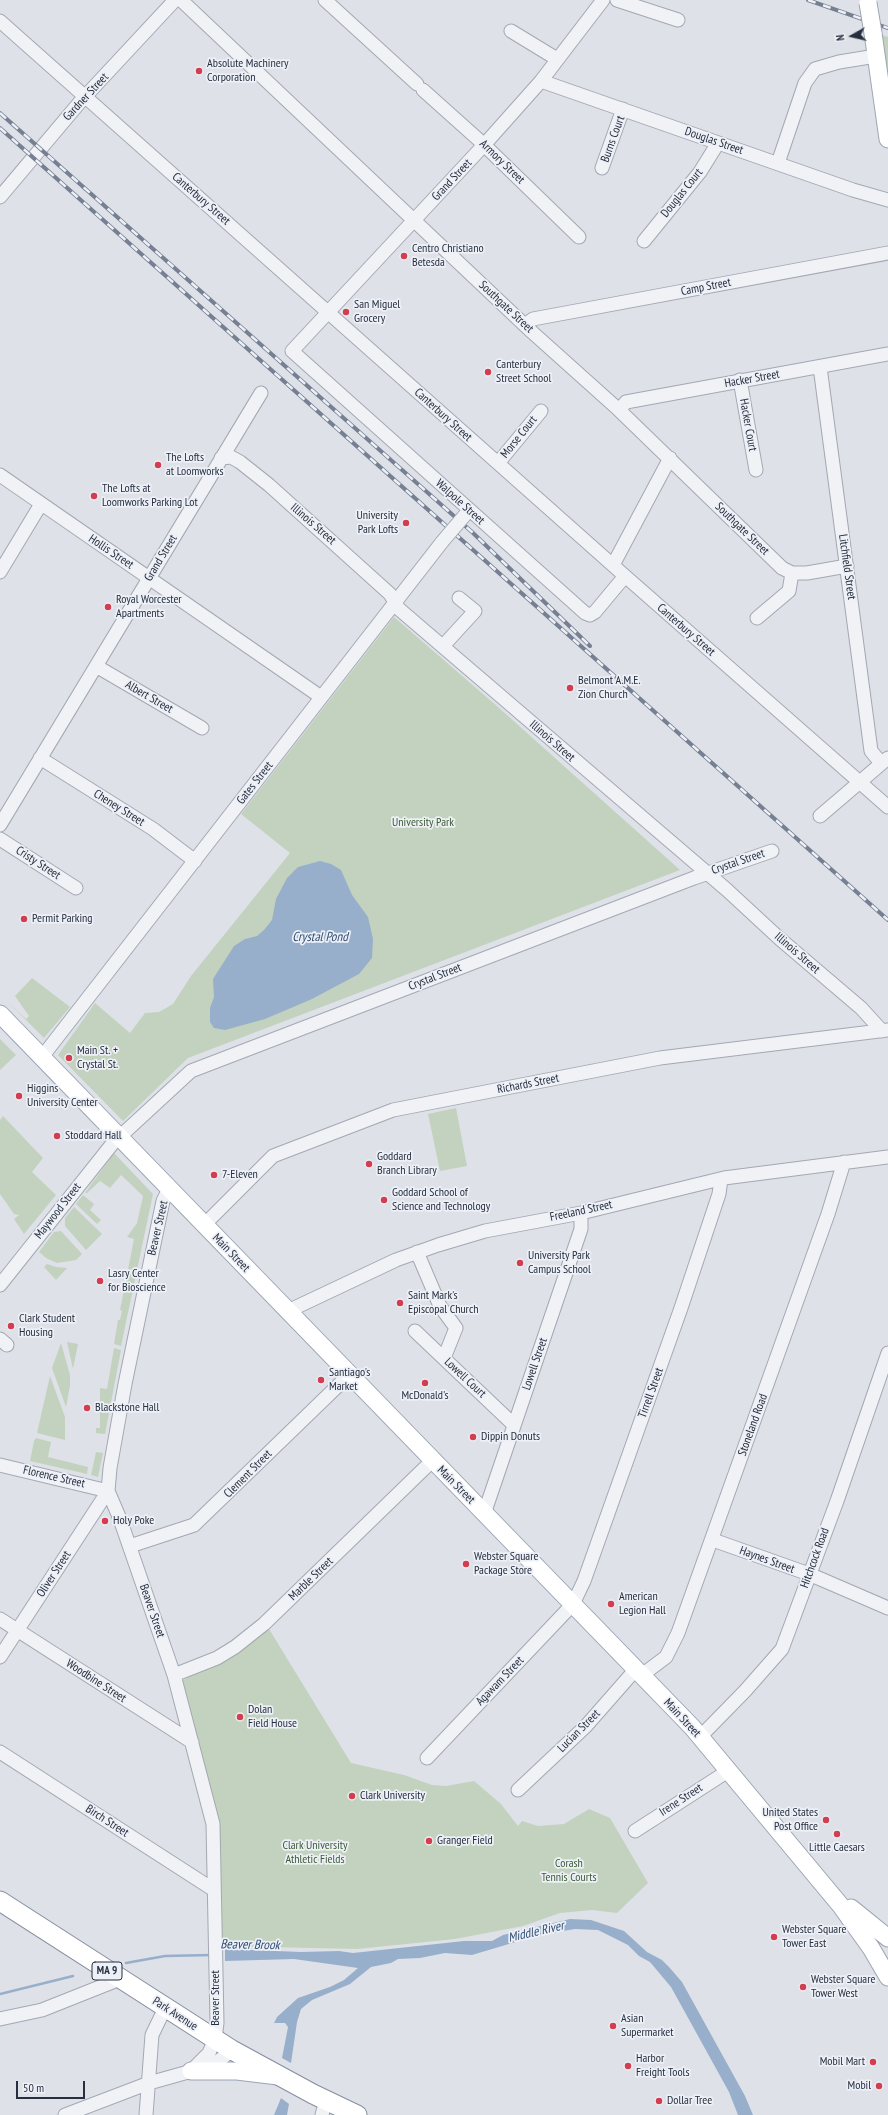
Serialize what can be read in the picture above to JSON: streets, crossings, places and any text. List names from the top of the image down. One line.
{"streets":{"highway":["MA 9","Park Avenue"],"main road":["Main Street"],"street":["Gardner Street","Burns Court","Douglas Street","Armory Street","Grand Street","Douglas Court","Canterbury Street","Camp Street","Southgate Street","Hacker Street","Hacker Court","Morse Court","Walpole Street","Illinois Street","Hollis Street","Litchfield Street","Albert Street","Gates Street","Cheney Street","Crystal Street","Cristy Street","Richards Street","Maywood Street","Freeland Street","Beaver Street","Lowell Street","Lowell Court","Tirrell Street","Stoneland Road","Clement Street","Florence Street","Hitchcock Road","Haynes Street","Oliver Street","Marble Street","Woodbine Street","Agawam Street","Lucian Street","Irene Street","Birch Street"]},"crossings":[["Gardner Street","Canterbury Street"],["Burns Court","Douglas Street"],["Douglas Street","Grand Street"],["Douglas Street","Douglas Court"],["Armory Street","Grand Street"],["Grand Street","Canterbury Street"],["Grand Street","Southgate Street"],["Grand Street","Walpole Street"],["Grand Street","Illinois Street"],["Grand Street","Hollis Street"],["Grand Street","Albert Street"],["Grand Street","Cheney Street"],["Canterbury Street","Morse Court"],["Canterbury Street","Walpole Street"],["Camp Street","Southgate Street"],["Southgate Street","Hacker Street"],["Hacker Street","Hacker Court"],["Hacker Street","Litchfield Street"],["Walpole Street","Gates Street"],["Illinois Street","Gates Street"],["Illinois Street","Crystal Street"],["Illinois Street","Richards Street"],["Hollis Street","Gates Street"],["Gates Street","Cheney Street"],["Gates Street","Main Street"],["Crystal Street","Maywood Street"],["Crystal Street","Main Street"],["Richards Street","Main Street"],["Maywood Street","Main Street"],["Freeland Street","Main Street"],["Freeland Street","Lowell Street"],["Freeland Street","Tirrell Street"],["Freeland Street","Stoneland Road"],["Beaver Street","Main Street"],["Beaver Street","Clement Street"],["Beaver Street","Florence Street"],["Beaver Street","Oliver Street"],["Beaver Street","Marble Street"],["Beaver Street","Woodbine Street"],["Beaver Street","Birch Street"],["Beaver Street","Park Avenue"],["Main Street","Lowell Street"],["Main Street","Tirrell Street"],["Main Street","Stoneland Road"],["Main Street","Clement Street"],["Main Street","Hitchcock Road"],["Main Street","Marble Street"],["Main Street","Agawam Street"],["Main Street","Lucian Street"],["Main Street","Irene Street"],["Lowell Street","Lowell Court"],["Tirrell Street","Agawam Street"],["Stoneland Road","Haynes Street"],["Stoneland Road","Lucian Street"],["Florence Street","Oliver Street"],["Hitchcock Road","Haynes Street"],["Oliver Street","Woodbine Street"]],"water":["Crystal Pond","Middle River","Beaver Brook"],"parks":["University Park","Clark University Athletic Fields","Corash Tennis Courts"],"places":["Absolute Machinery Corporation","Centro Christiano Betesda","San Miguel Grocery","Canterbury Street School","The Lofts at Loomworks","The Lofts at Loomworks Parking Lot","University Park Lofts","Royal Worcester Apartments","Belmont A.M.E. Zion Church","Permit Parking","Main St. + Crystal St.","Higgins University Center","Stoddard Hall","Goddard Branch Library","7-Eleven","Goddard School of Science and Technology","University Park Campus School","Lasry Center for Bioscience","Saint Mark's Episcopal Church","Clark Student Housing","Santiago's Market","McDonald's","Blackstone Hall","Dippin Donuts","Holy Poke","Webster Square Package Store","American Legion Hall","Dolan Field House","Clark University","United States Post Office","Little Caesars","Granger Field","Webster Square Tower East","Webster Square Tower West","Asian Supermarket","Mobil Mart","Harbor Freight Tools","Mobil","Dollar Tree"],"scale_bar":"50 m","north":"left"}
